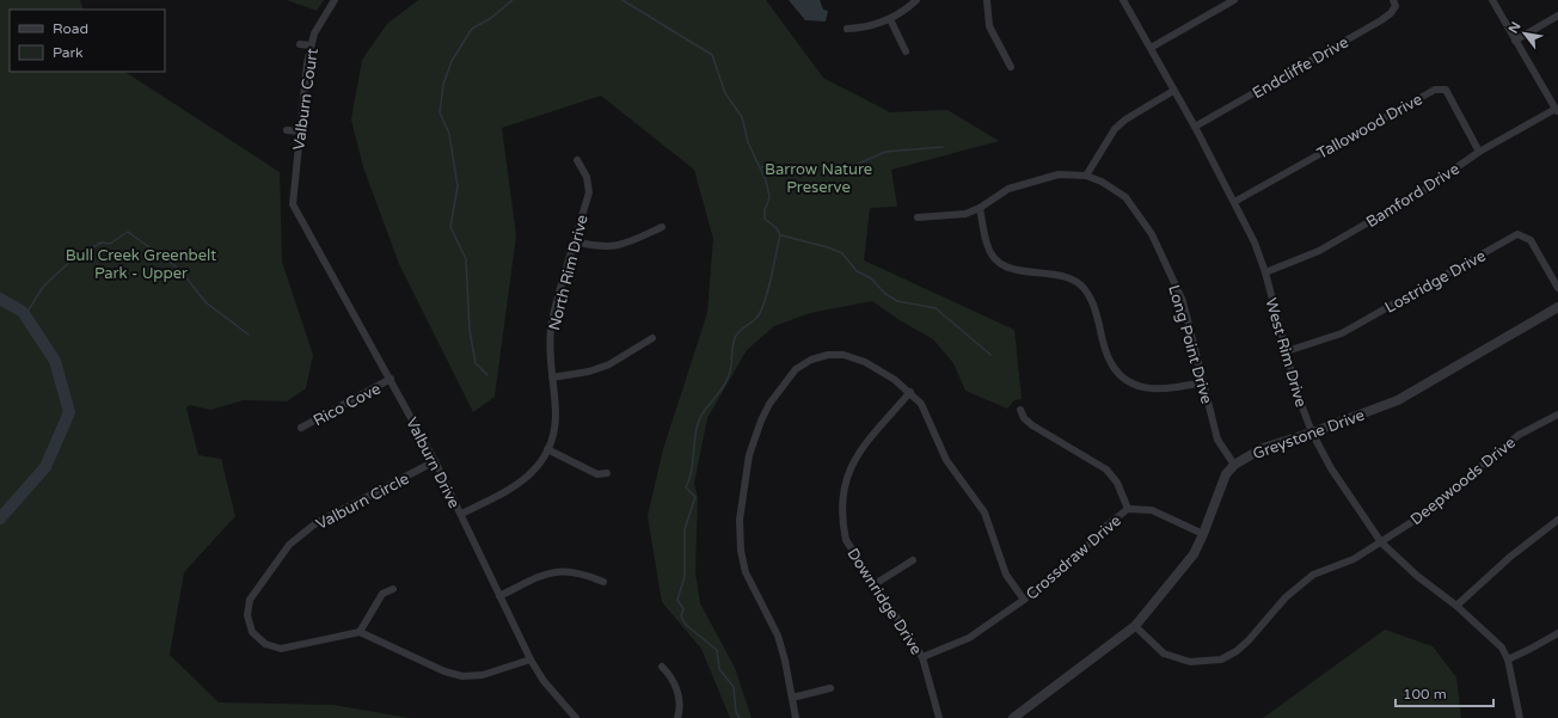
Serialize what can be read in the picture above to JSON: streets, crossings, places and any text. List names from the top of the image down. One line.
{"streets":{"street":["Endcliffe Drive","Valburn Court","Tallowood Drive","Bamford Drive","North Rim Drive","Lostridge Drive","Long Point Drive","West Rim Drive","Rico Cove","Greystone Drive","Valburn Drive","Deepwoods Drive","Valburn Circle","Crossdraw Drive","Downridge Drive"]},"crossings":[["Endcliffe Drive","West Rim Drive"],["Valburn Court","Valburn Drive"],["Tallowood Drive","Bamford Drive"],["Tallowood Drive","West Rim Drive"],["Bamford Drive","West Rim Drive"],["North Rim Drive","Valburn Drive"],["Lostridge Drive","West Rim Drive"],["Long Point Drive","Greystone Drive"],["West Rim Drive","Greystone Drive"],["West Rim Drive","Deepwoods Drive"],["Rico Cove","Valburn Drive"],["Greystone Drive","Deepwoods Drive"],["Greystone Drive","Crossdraw Drive"],["Valburn Drive","Valburn Circle"],["Crossdraw Drive","Downridge Drive"]],"parks":["Barrow Nature Preserve","Bull Creek Greenbelt Park - Upper"],"legend":["Road","Park"],"scale_bar":"100 m","north":"top left"}
